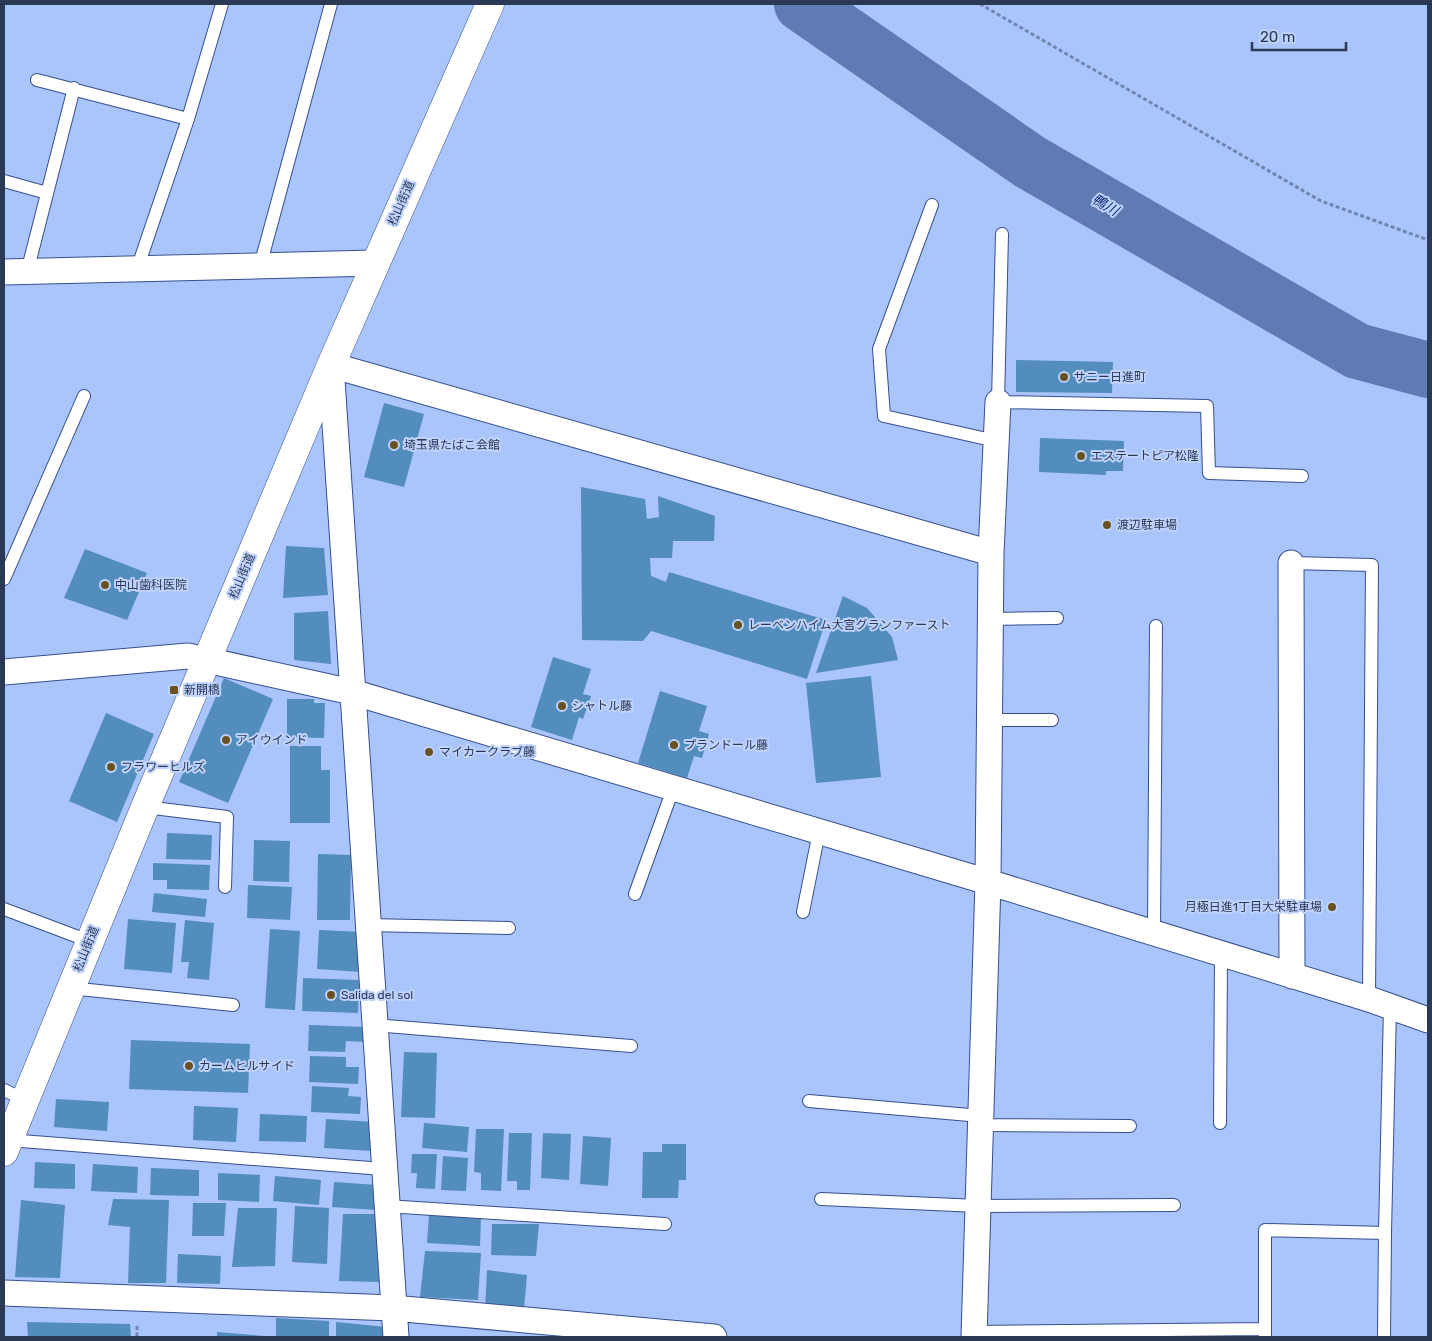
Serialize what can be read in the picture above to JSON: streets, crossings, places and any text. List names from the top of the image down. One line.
{"streets":{"main road":["松山街道"]},"water":["鴨川"],"places":{"other":["サニー日進町","埼玉県たばこ会館","エステートピア松隆","渡辺駐車場","中山歯科医院","レーベンハイム大宮グランファースト","シャトル藤","アイウインド","プランドール藤","マイカークラブ藤","フラワーヒルズ","月極日進1丁目大栄駐車場","Salida del sol","カームヒルサイド"],"transit":["新開橋"]},"scale_bar":"20 m"}
